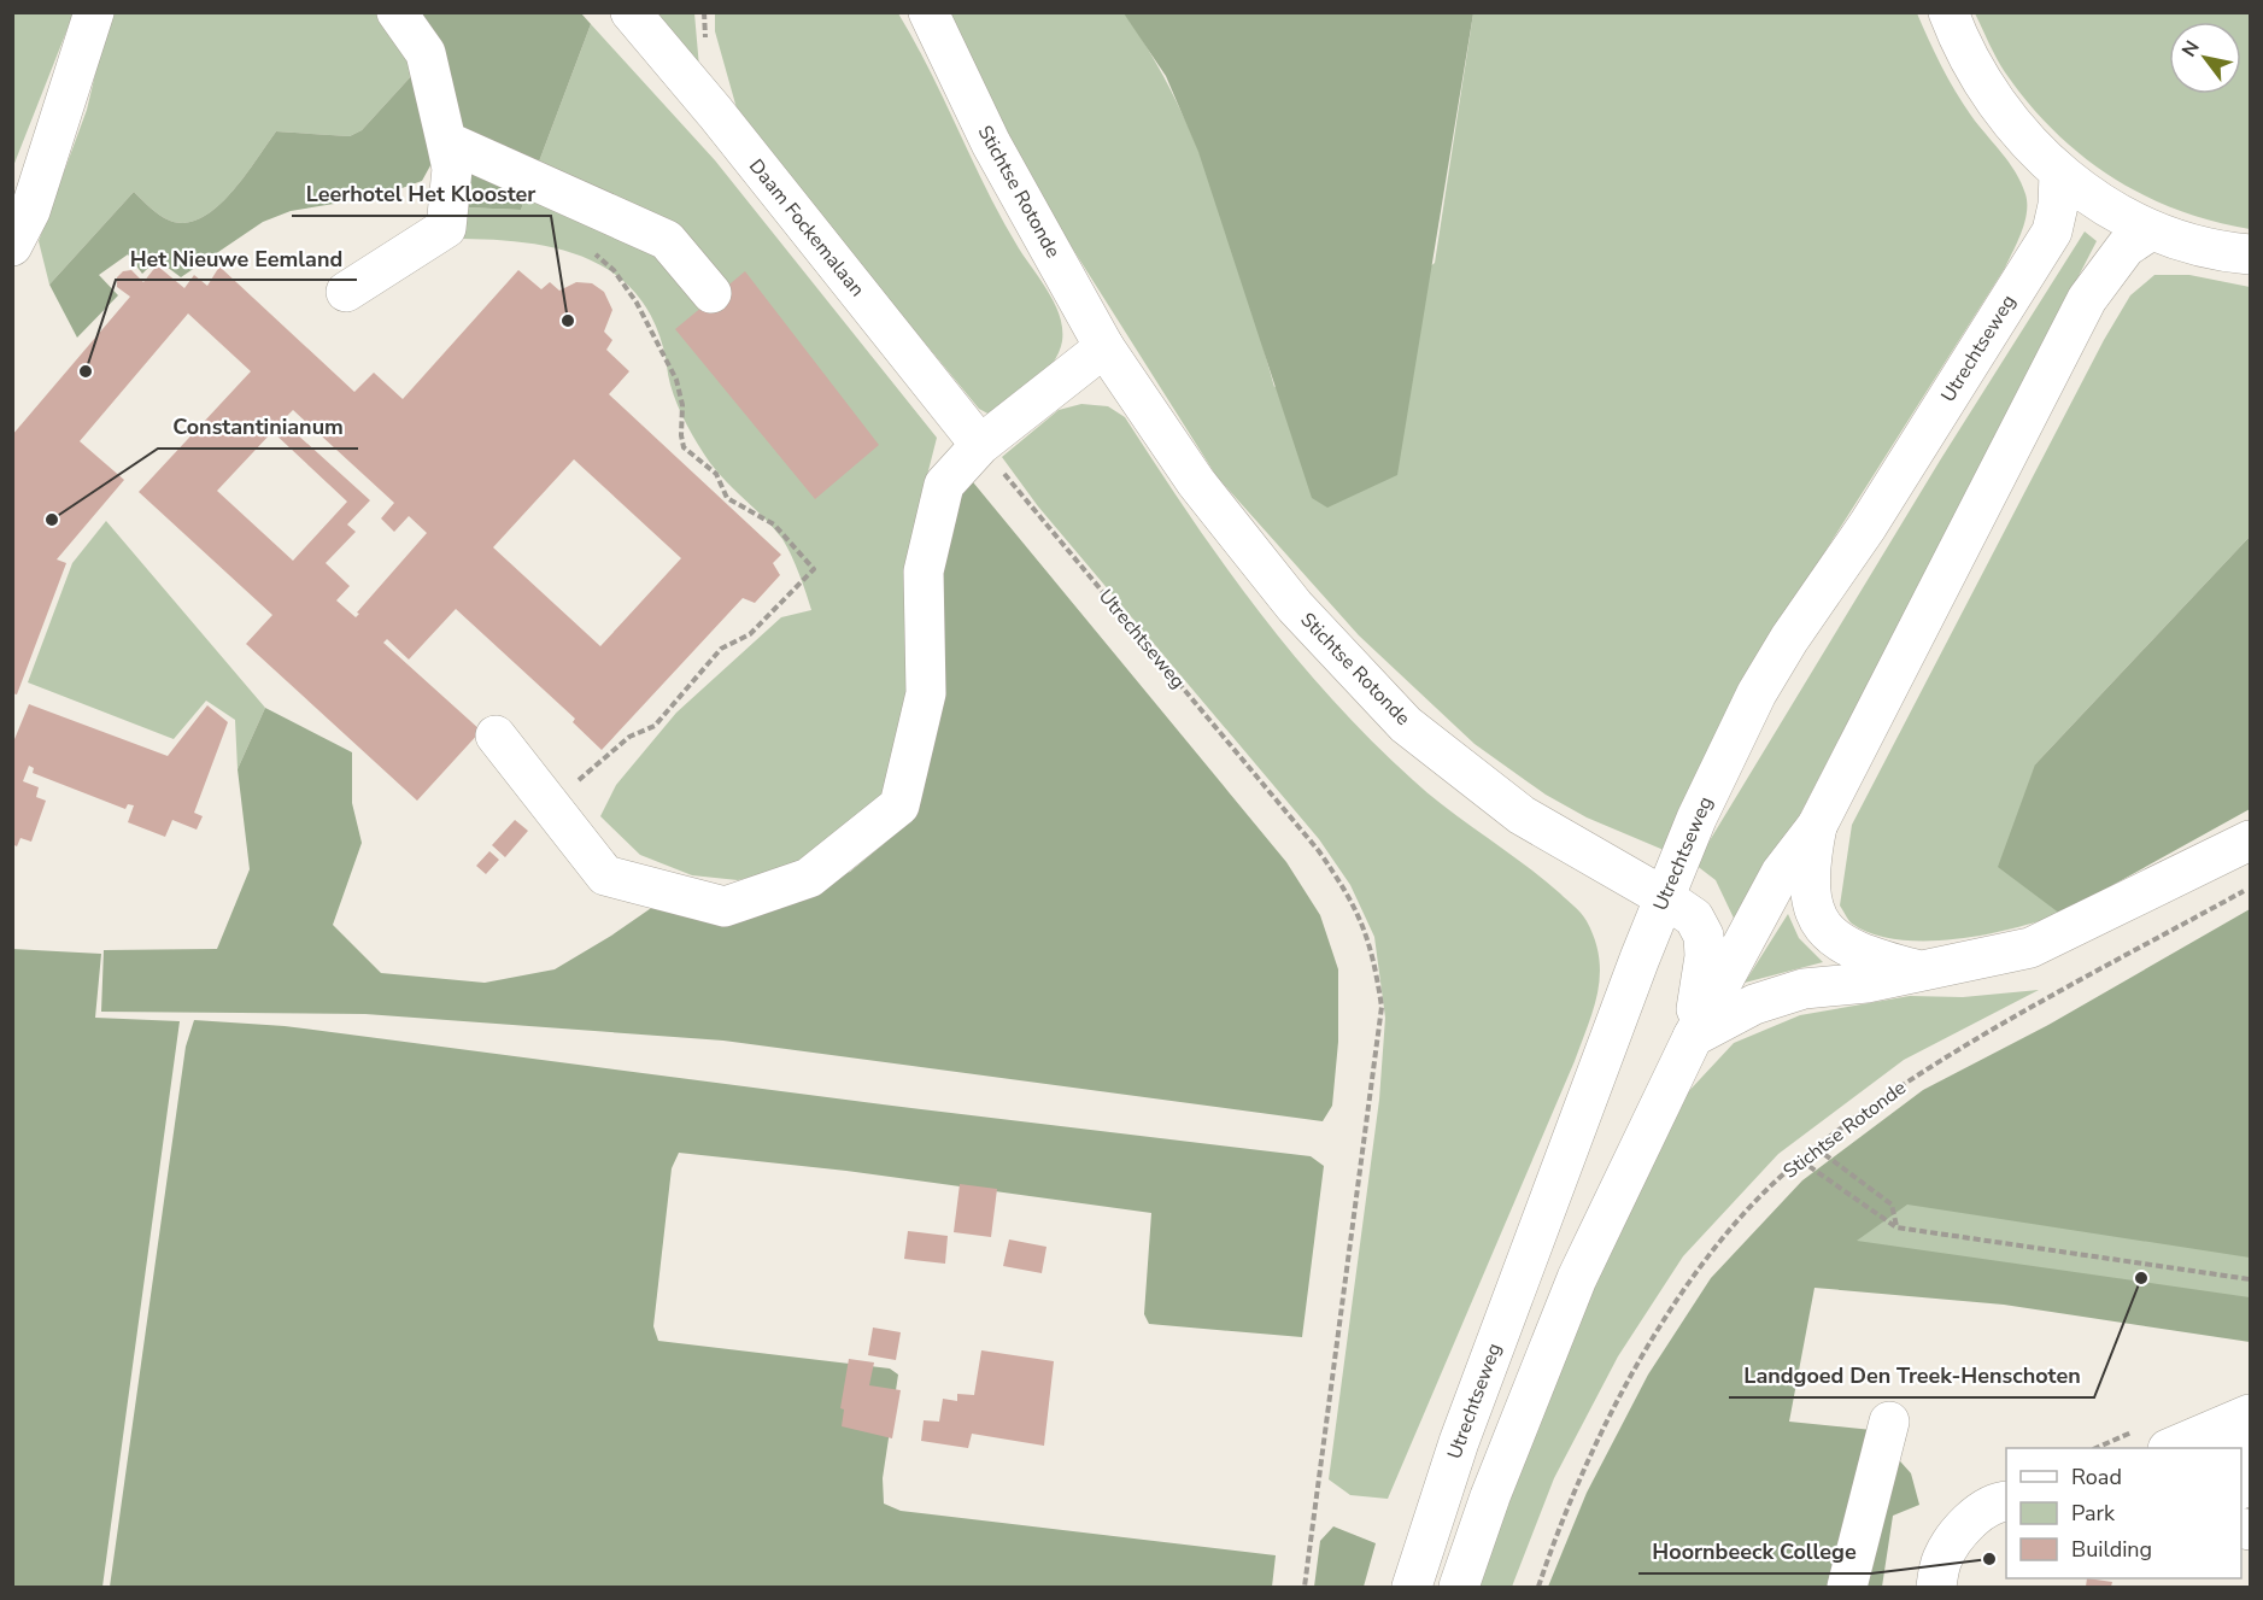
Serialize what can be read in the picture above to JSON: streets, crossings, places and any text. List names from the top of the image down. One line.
{"streets":{"main road":["Stichtse Rotonde","Daam Fockemalaan","Utrechtseweg"]},"crossings":[["Stichtse Rotonde","Utrechtseweg"],["Daam Fockemalaan","Utrechtseweg"]],"places":["Leerhotel Het Klooster","Het Nieuwe Eemland","Constantinianum","Landgoed Den Treek-Henschoten","Hoornbeeck College"],"legend":["Road","Park","Building"],"north":"top left"}
